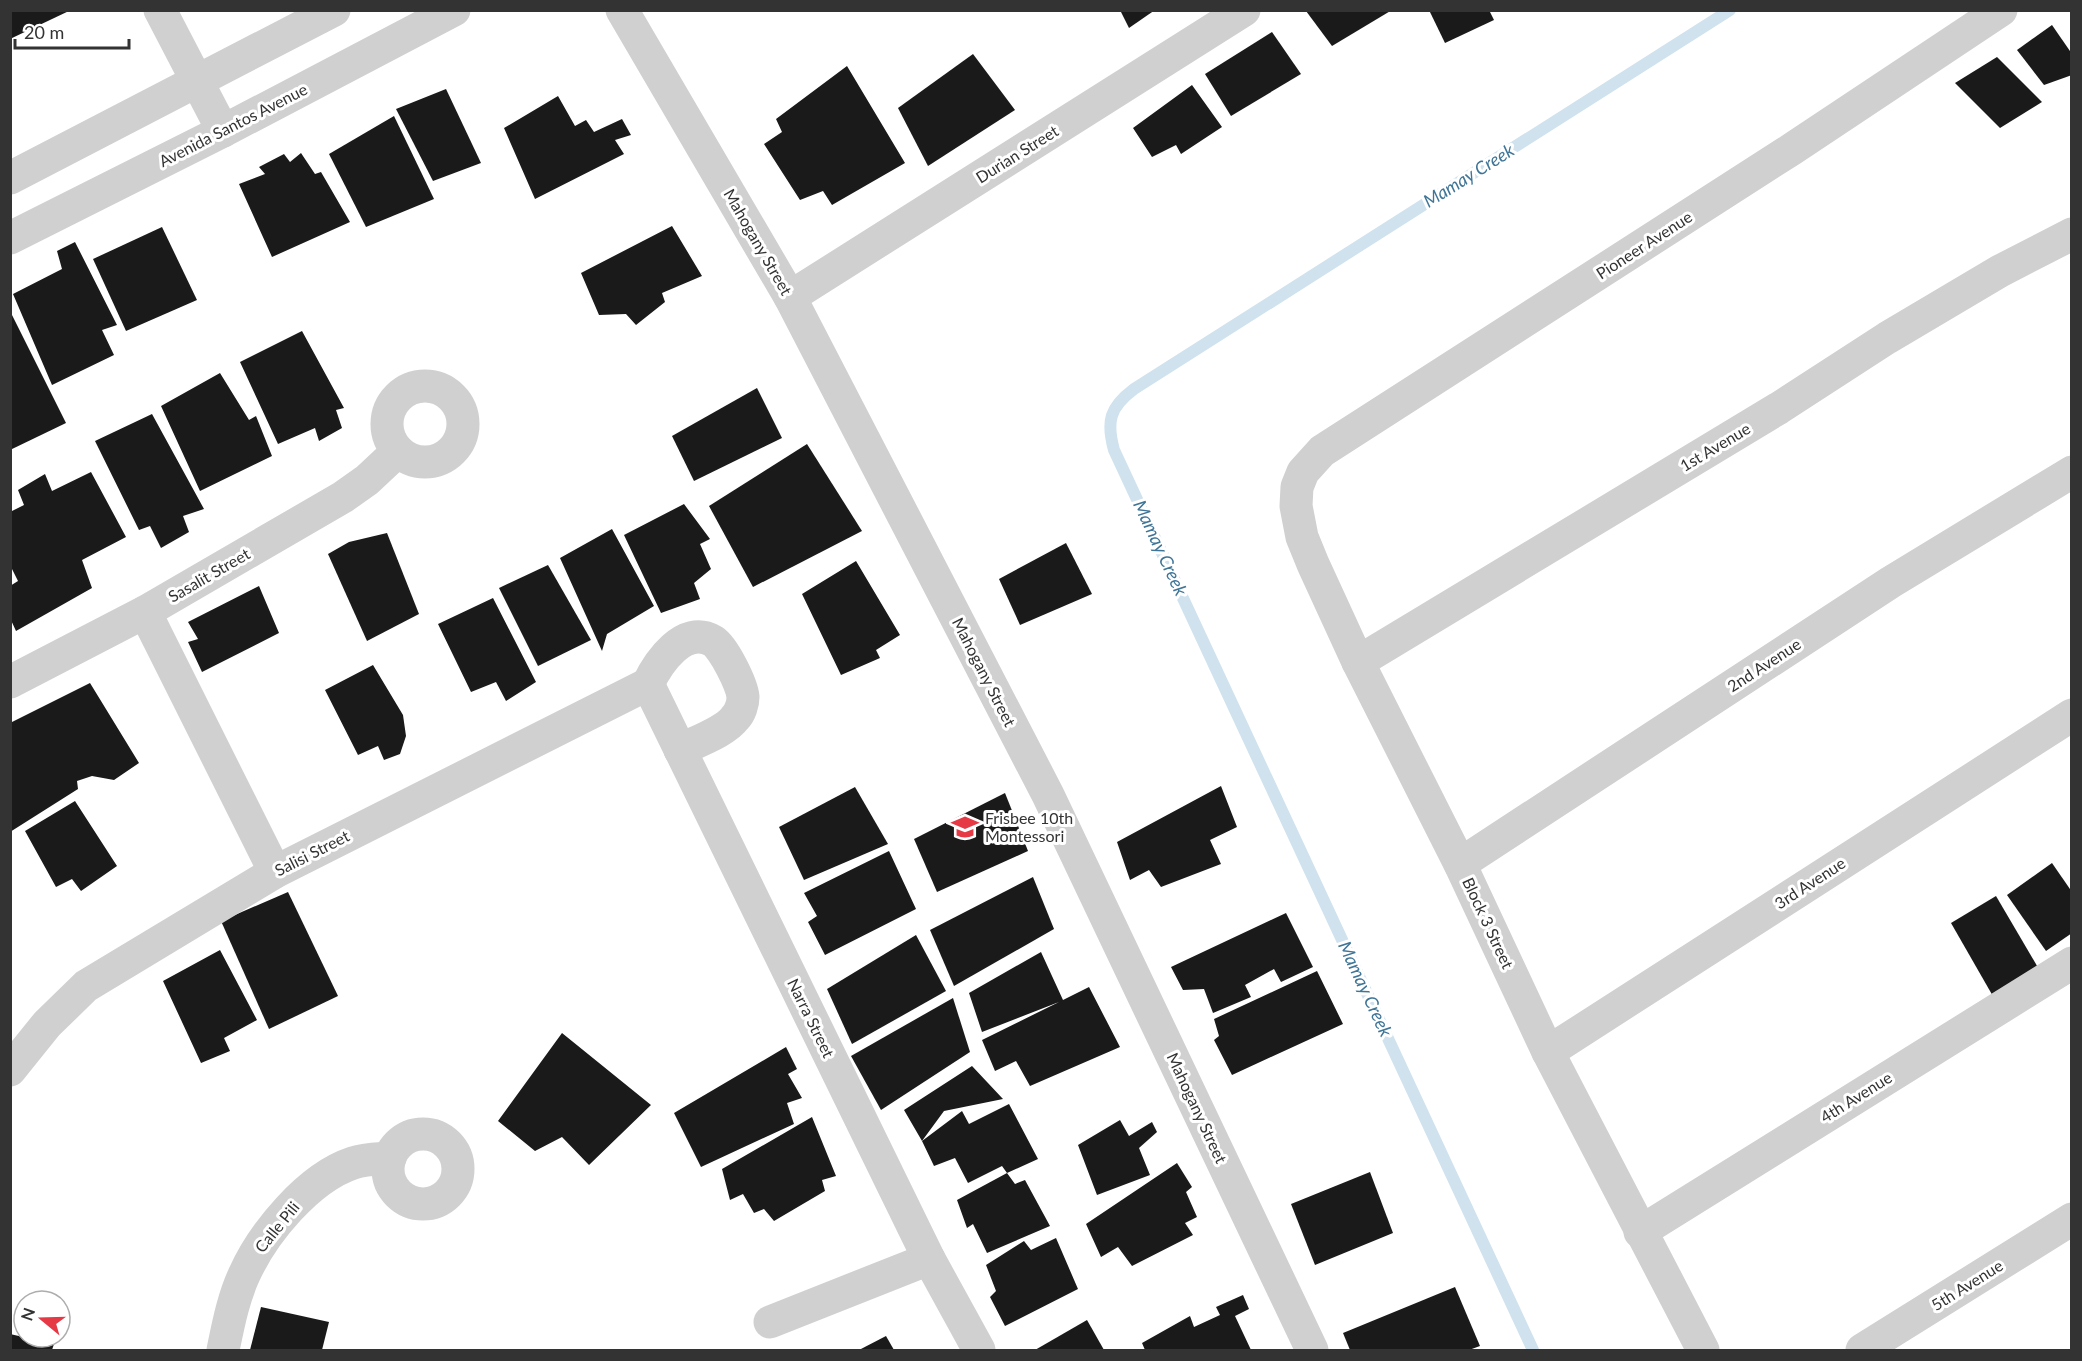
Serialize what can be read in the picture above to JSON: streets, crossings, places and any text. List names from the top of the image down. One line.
{"streets":{"street":["Avenida Santos Avenue","Durian Street","Mahogany Street","Pioneer Avenue","1st Avenue","Sasalit Street","2nd Avenue","Salisi Street","3rd Avenue","Block 3 Street","Narra Street","4th Avenue","Calle Pili","5th Avenue"]},"crossings":[["Durian Street","Mahogany Street"],["Pioneer Avenue","Block 3 Street"],["1st Avenue","Block 3 Street"],["2nd Avenue","Block 3 Street"],["Salisi Street","Narra Street"],["3rd Avenue","Block 3 Street"],["Block 3 Street","4th Avenue"]],"water":["Mamay Creek"],"places":{"school or university":["Frisbee 10th Montessori"]},"scale_bar":"20 m","north":"left"}
